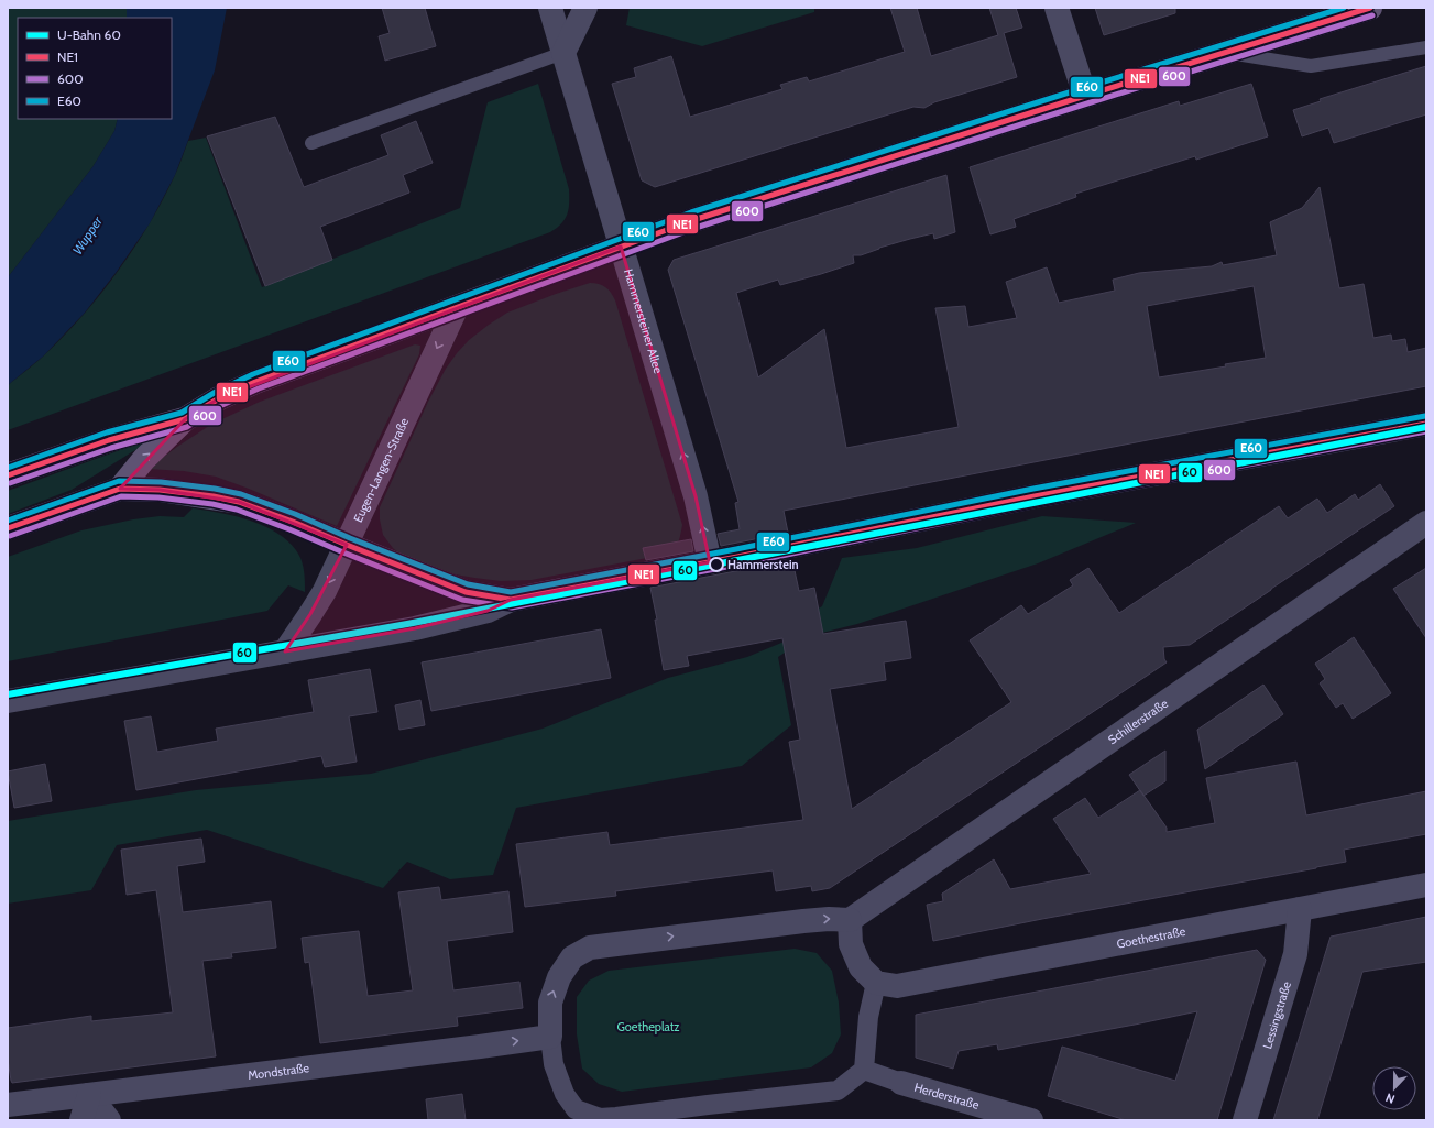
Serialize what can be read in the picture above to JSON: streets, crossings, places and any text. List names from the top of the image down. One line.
{"streets":{"street":["Hammersteiner Allee","Eugen-Langen-Straße","Schillerstraße","Goethestraße","Lessingstraße","Mondstraße","Herderstraße"]},"crossings":[["Goethestraße","Lessingstraße"]],"one_way":["Hammersteiner Allee","Eugen-Langen-Straße","Mondstraße"],"water":["Wupper"],"parks":["Goetheplatz"],"places":["Hammerstein"],"lines":["transit line NE1","transit line E60","transit line 600","metro line 60"],"legend":["U-Bahn 60","NE1","600","E60"],"north":"bottom"}
